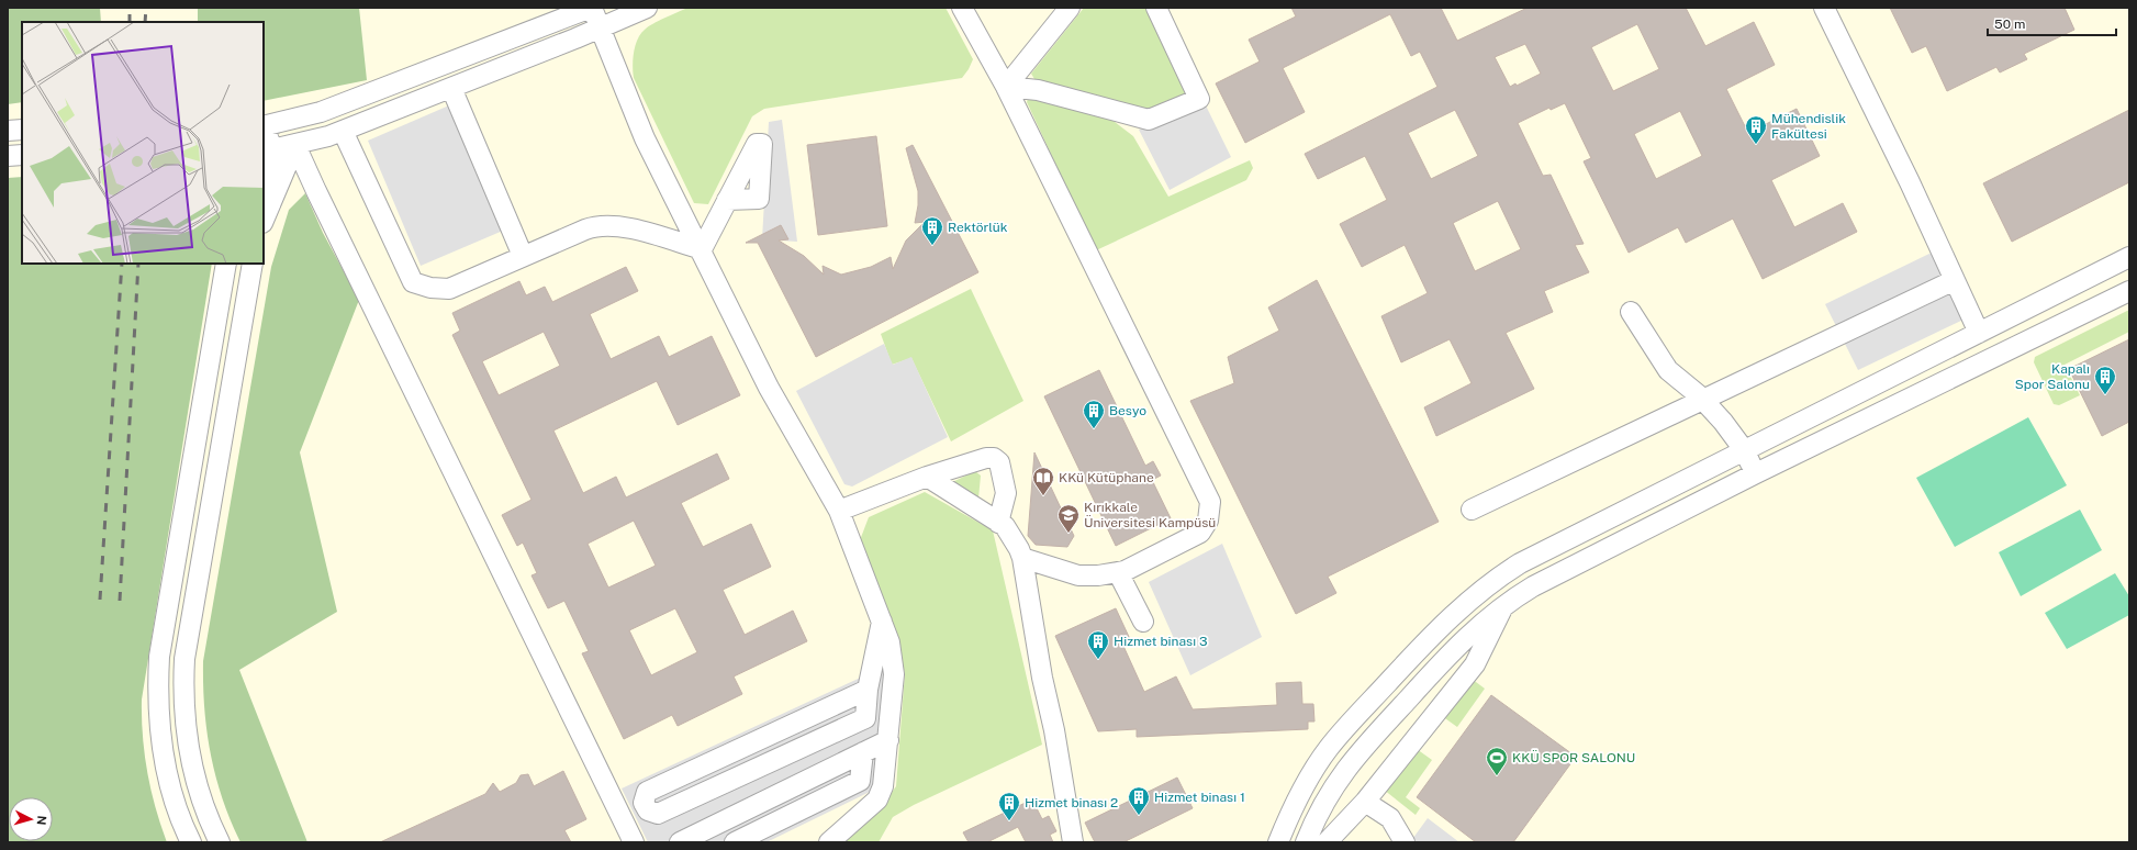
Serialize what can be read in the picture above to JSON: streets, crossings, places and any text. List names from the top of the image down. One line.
{"places":{"building":["Mühendislik Fakültesi","Rektörlük","Kapalı Spor Salonu","Besyo","Hizmet binası 3","Hizmet binası 1","Hizmet binası 2"],"library":["KKü Kütüphane"],"school or university":["Kırıkkale Üniversitesi Kampüsü"],"sports":["KKÜ SPOR SALONU"]},"scale_bar":"50 m","north":"right"}
